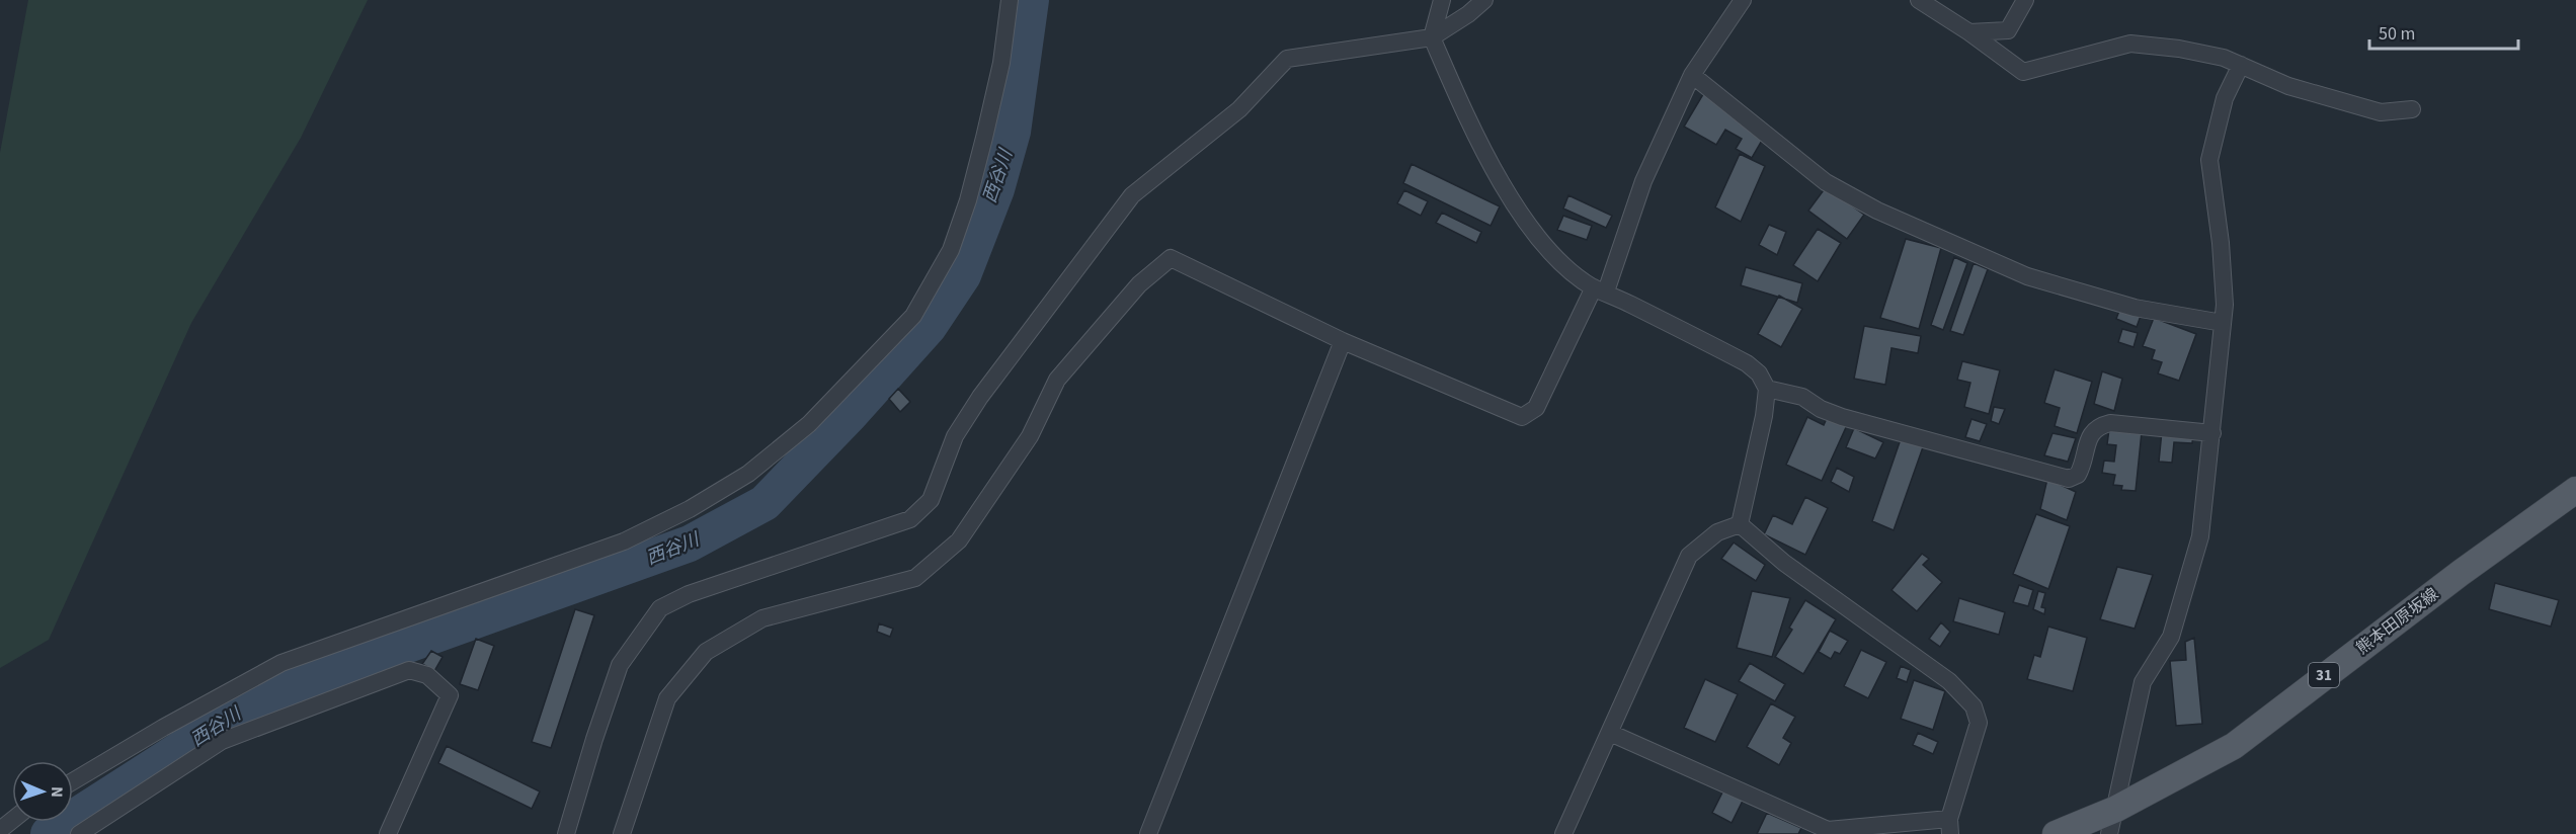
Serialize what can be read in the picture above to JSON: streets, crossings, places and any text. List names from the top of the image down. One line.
{"streets":{"main road":["熊本田原坂線","31"]},"water":["西谷川"],"scale_bar":"50 m","north":"right"}
